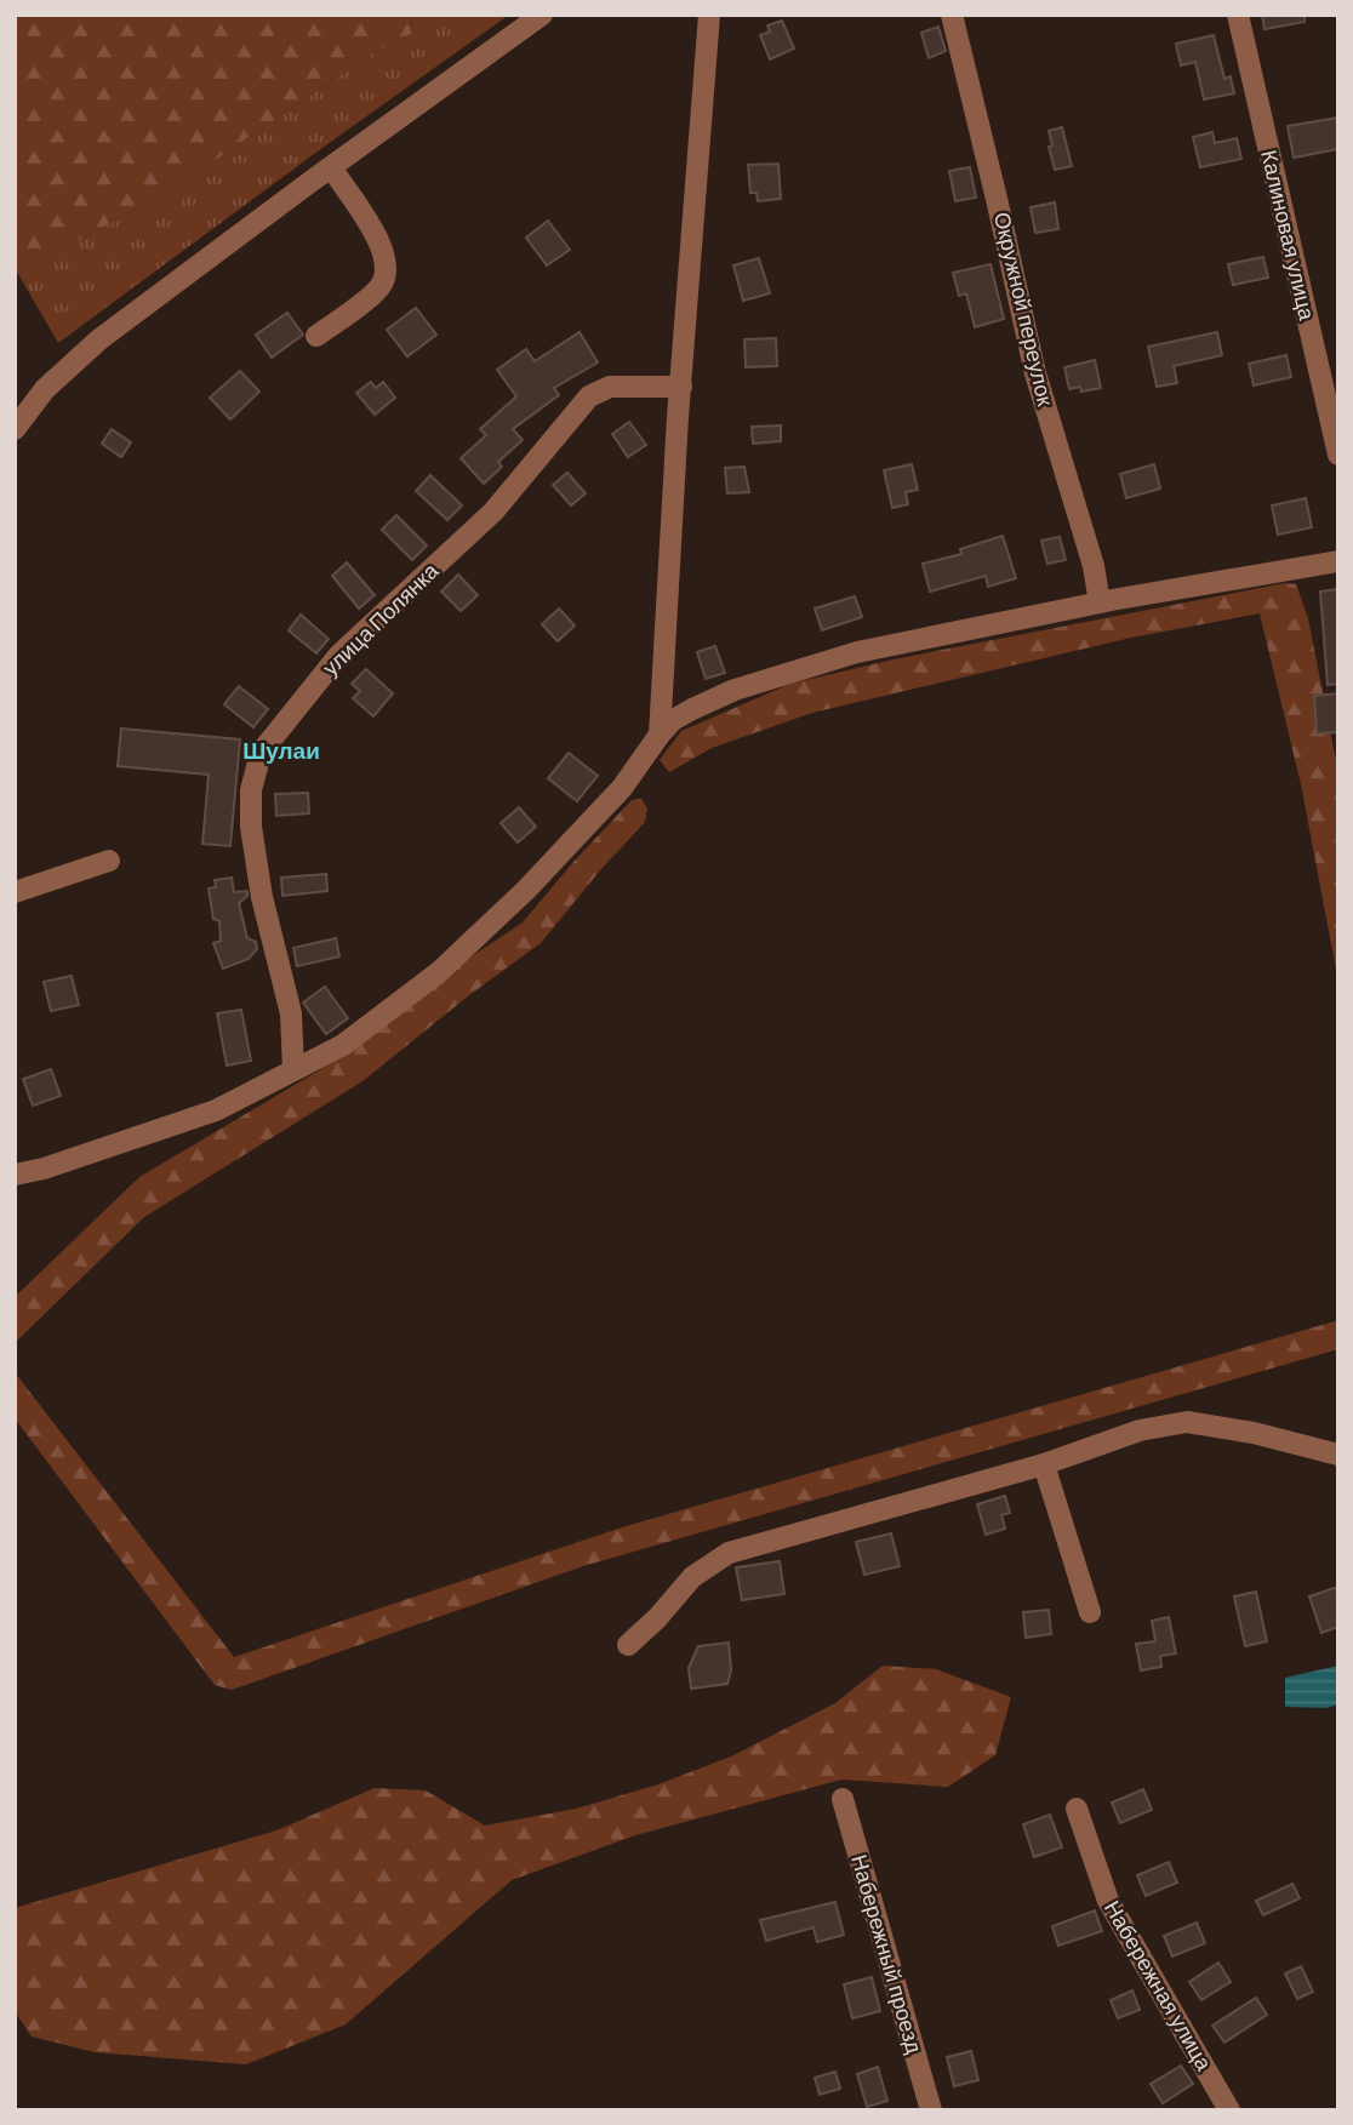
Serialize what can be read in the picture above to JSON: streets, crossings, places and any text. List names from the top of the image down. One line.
{"streets":{"street":["Калиновая улица","Окружной переулок","улица Полянка","Набережный проезд","Набережная улица"]},"districts":["Шулаи"]}
